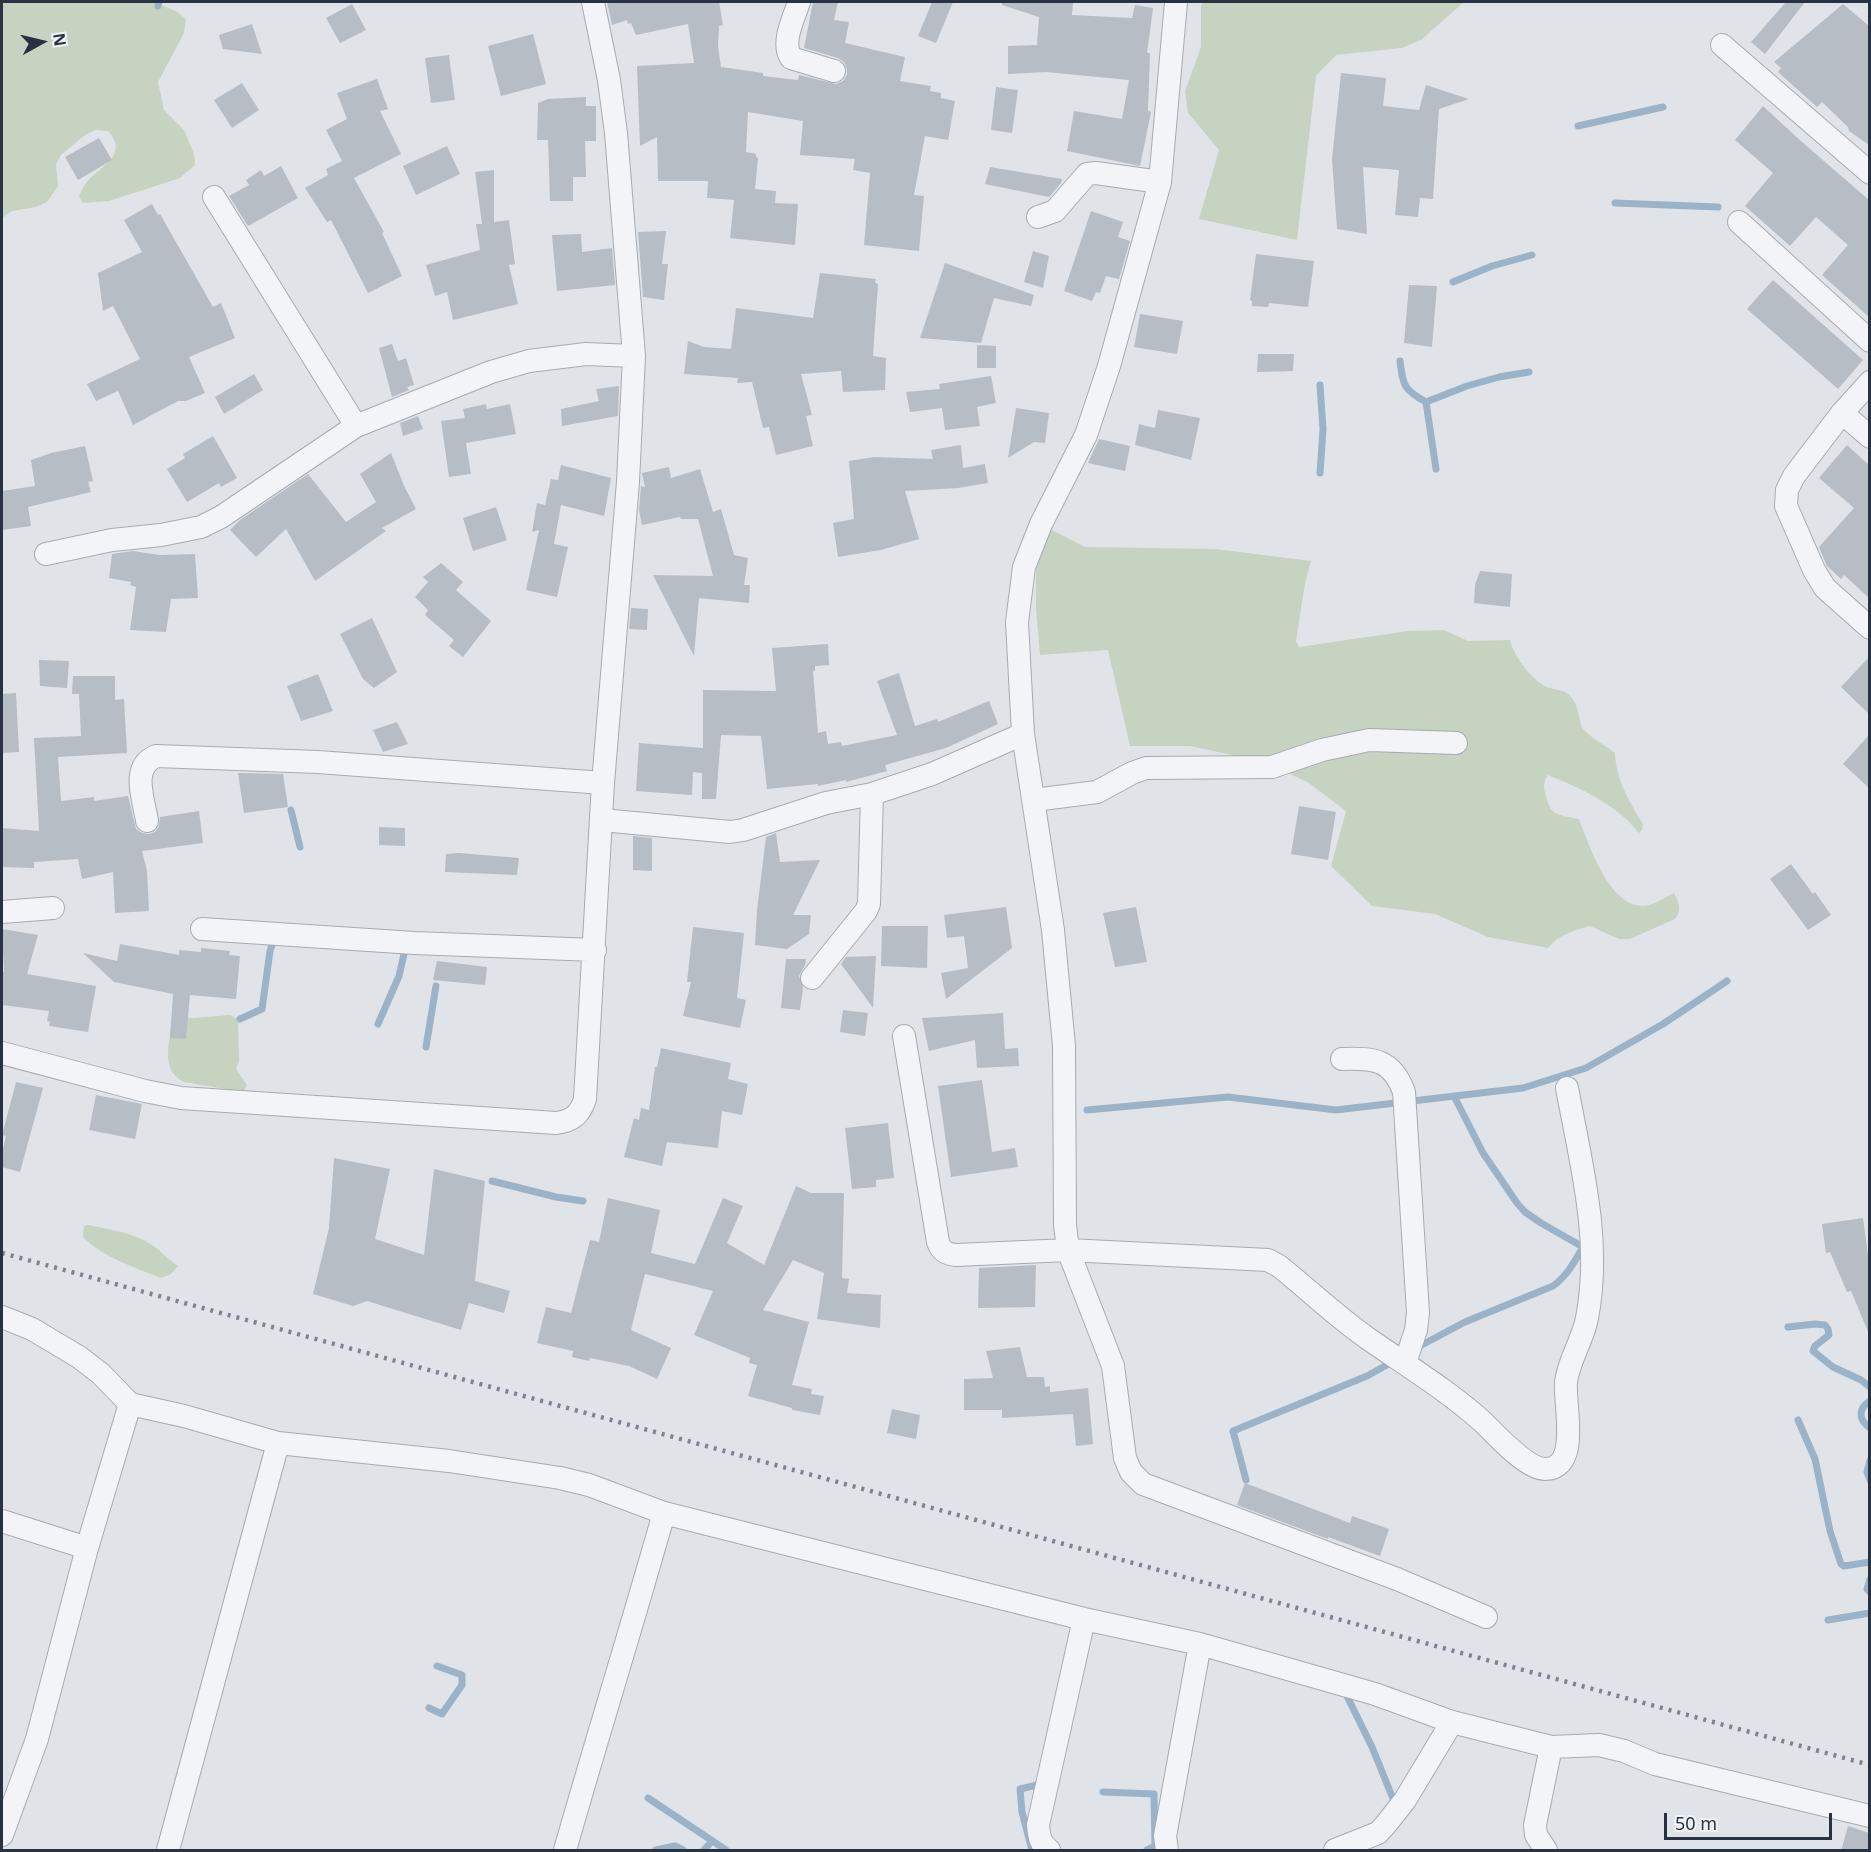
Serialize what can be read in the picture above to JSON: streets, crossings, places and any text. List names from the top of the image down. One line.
{"scale_bar":"50 m","north":"right"}
